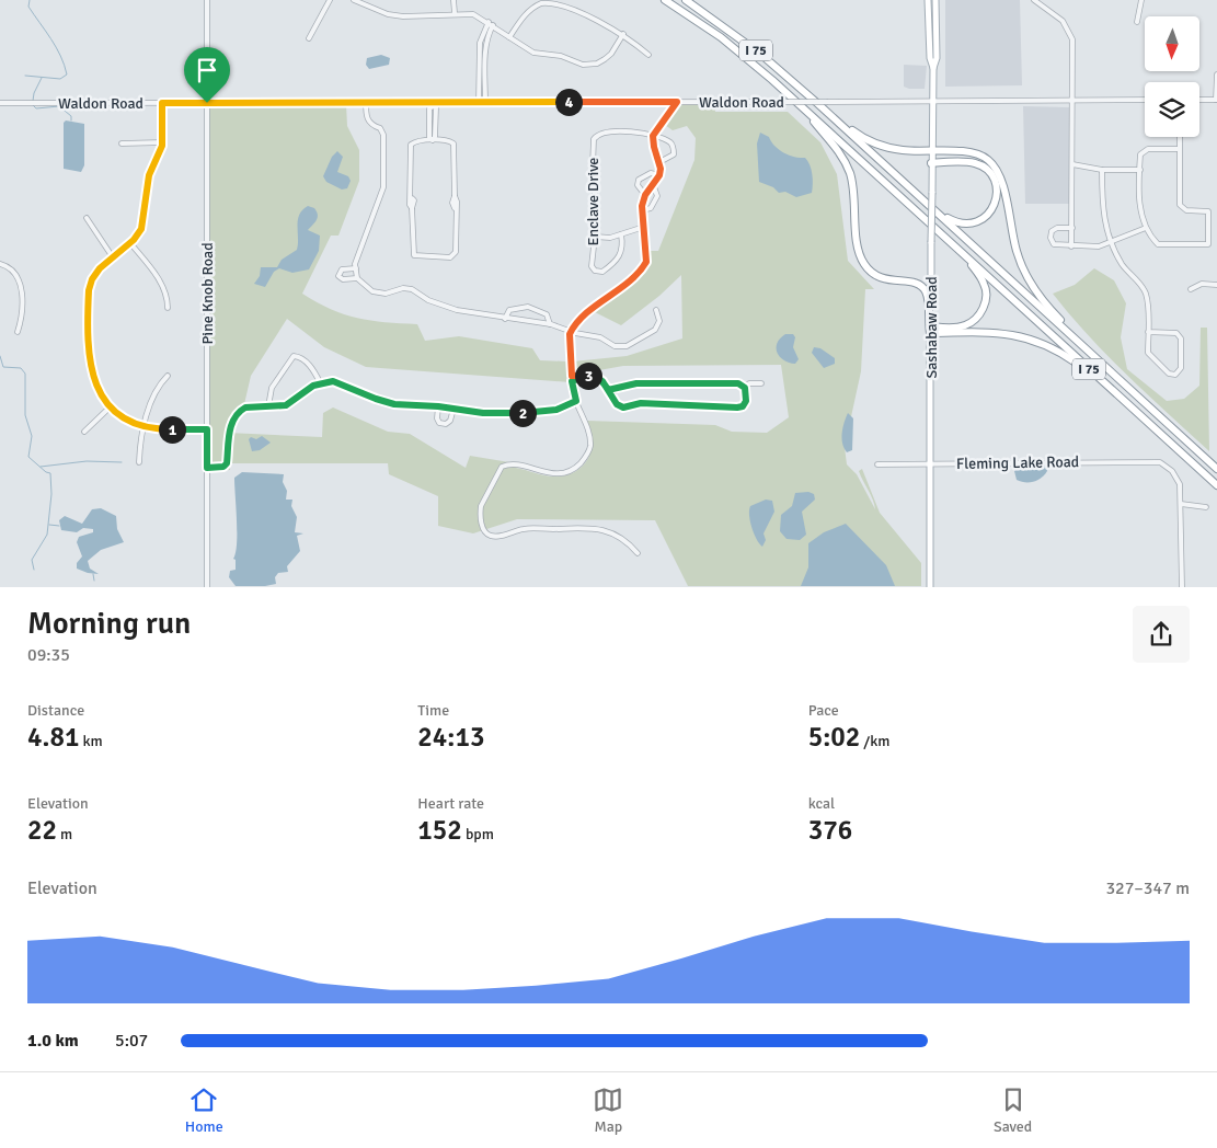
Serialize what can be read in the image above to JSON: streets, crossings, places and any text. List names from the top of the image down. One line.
{"streets":{"highway":["I 75"],"main road":["Sashabaw Road"],"street":["Waldon Road","Enclave Drive","Pine Knob Road","Fleming Lake Road"]},"crossings":[["Waldon Road","Pine Knob Road"],["Waldon Road","Sashabaw Road"],["Sashabaw Road","Fleming Lake Road"]],"north":"bottom","page":{"pins":["4","3","2","1"],"heading":["Morning run","09:35"],"stats":[["Distance","4.81 km"],["Time","24:13"],["Pace","5:02 /km"],["Elevation","22 m"],["Heart rate","152 bpm"],["kcal","376"]],"chart":["Elevation","327–347 m"],"list":[{"name":"1.0 km","note":"5:07"}],"tabs":["Home","Map","Saved"]}}
